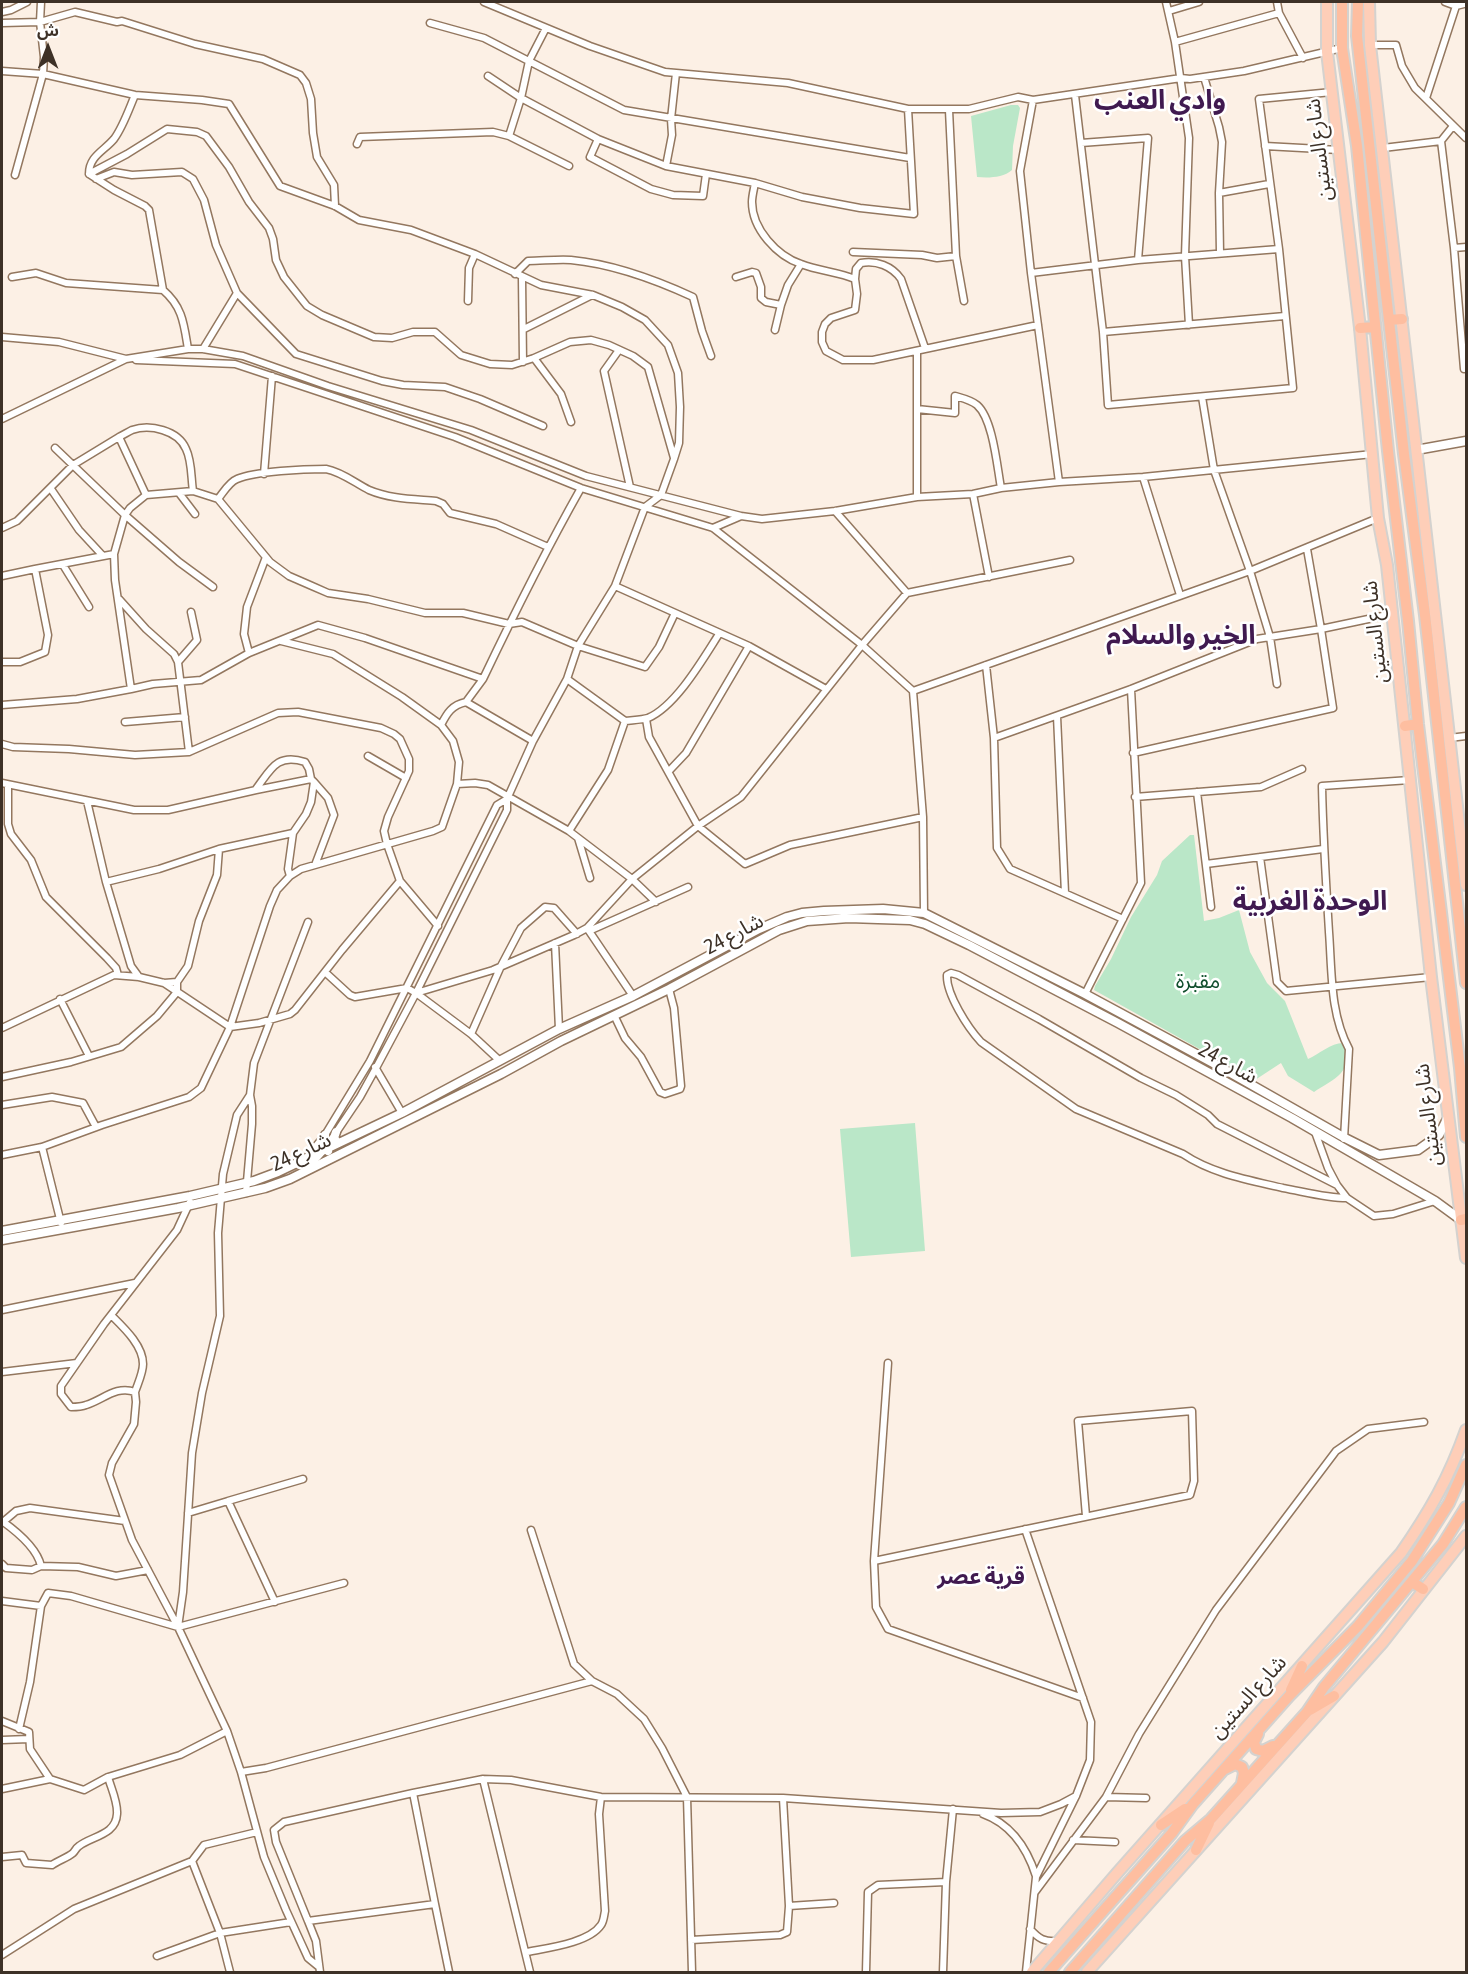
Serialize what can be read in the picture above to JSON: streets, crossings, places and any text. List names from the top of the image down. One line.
{"streets":{"highway":["شارع الستين"],"street":["شارع 24"]},"crossings":[["شارع الستين","شارع 24"]],"districts":["وادي العنب","الخير والسلام","الوحدة الغربية","قرية عصر"],"parks":["مقبرة"],"north":"top"}
